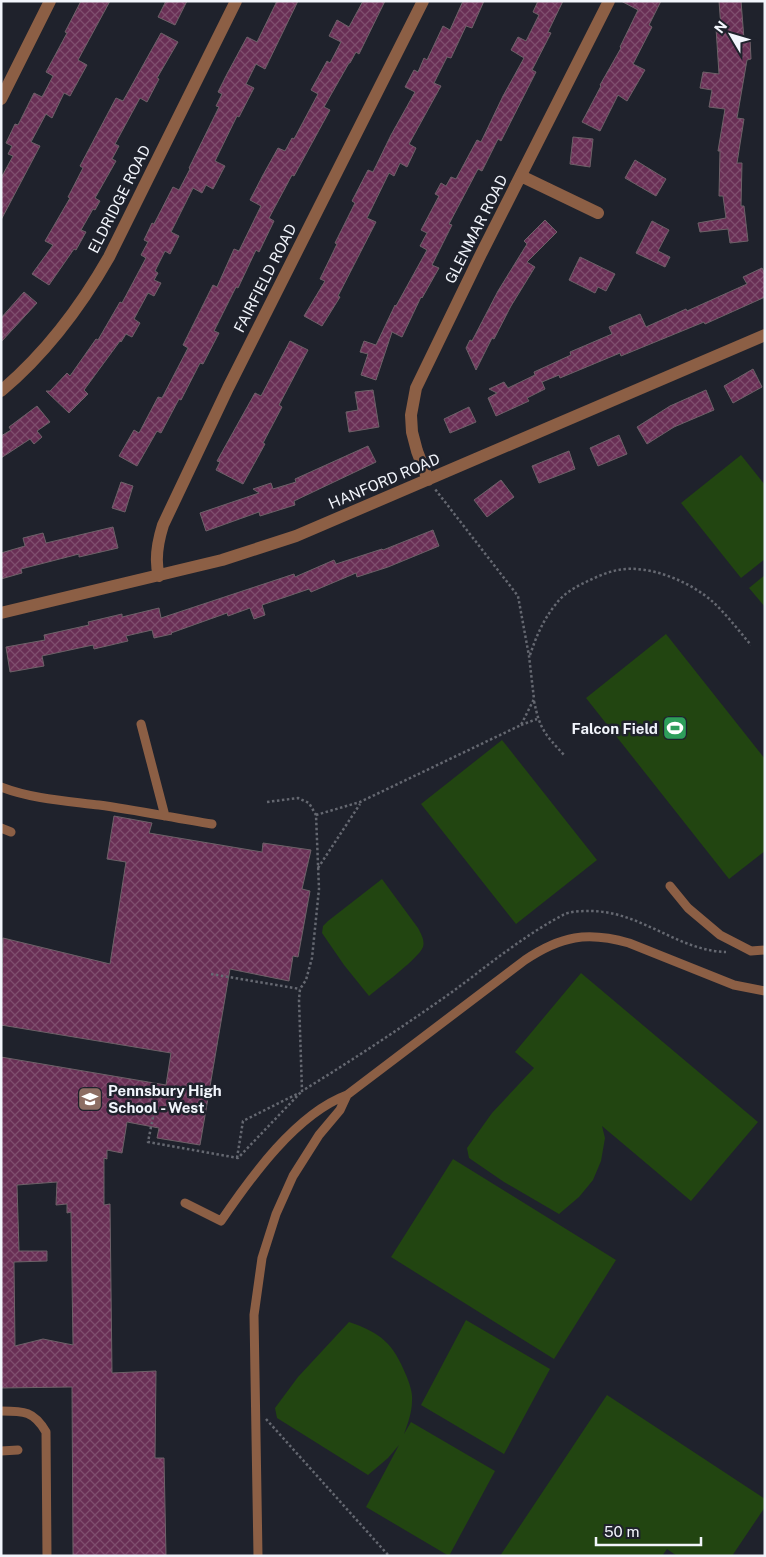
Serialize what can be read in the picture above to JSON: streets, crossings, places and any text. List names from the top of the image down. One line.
{"streets":{"street":["ELDRIDGE ROAD","GLENMAR ROAD","FAIRFIELD ROAD","HANFORD ROAD"]},"crossings":[["GLENMAR ROAD","HANFORD ROAD"],["FAIRFIELD ROAD","HANFORD ROAD"]],"places":{"sports":["Falcon Field"],"school or university":["Pennsbury High School - West"]},"scale_bar":"50 m","north":"top left"}
